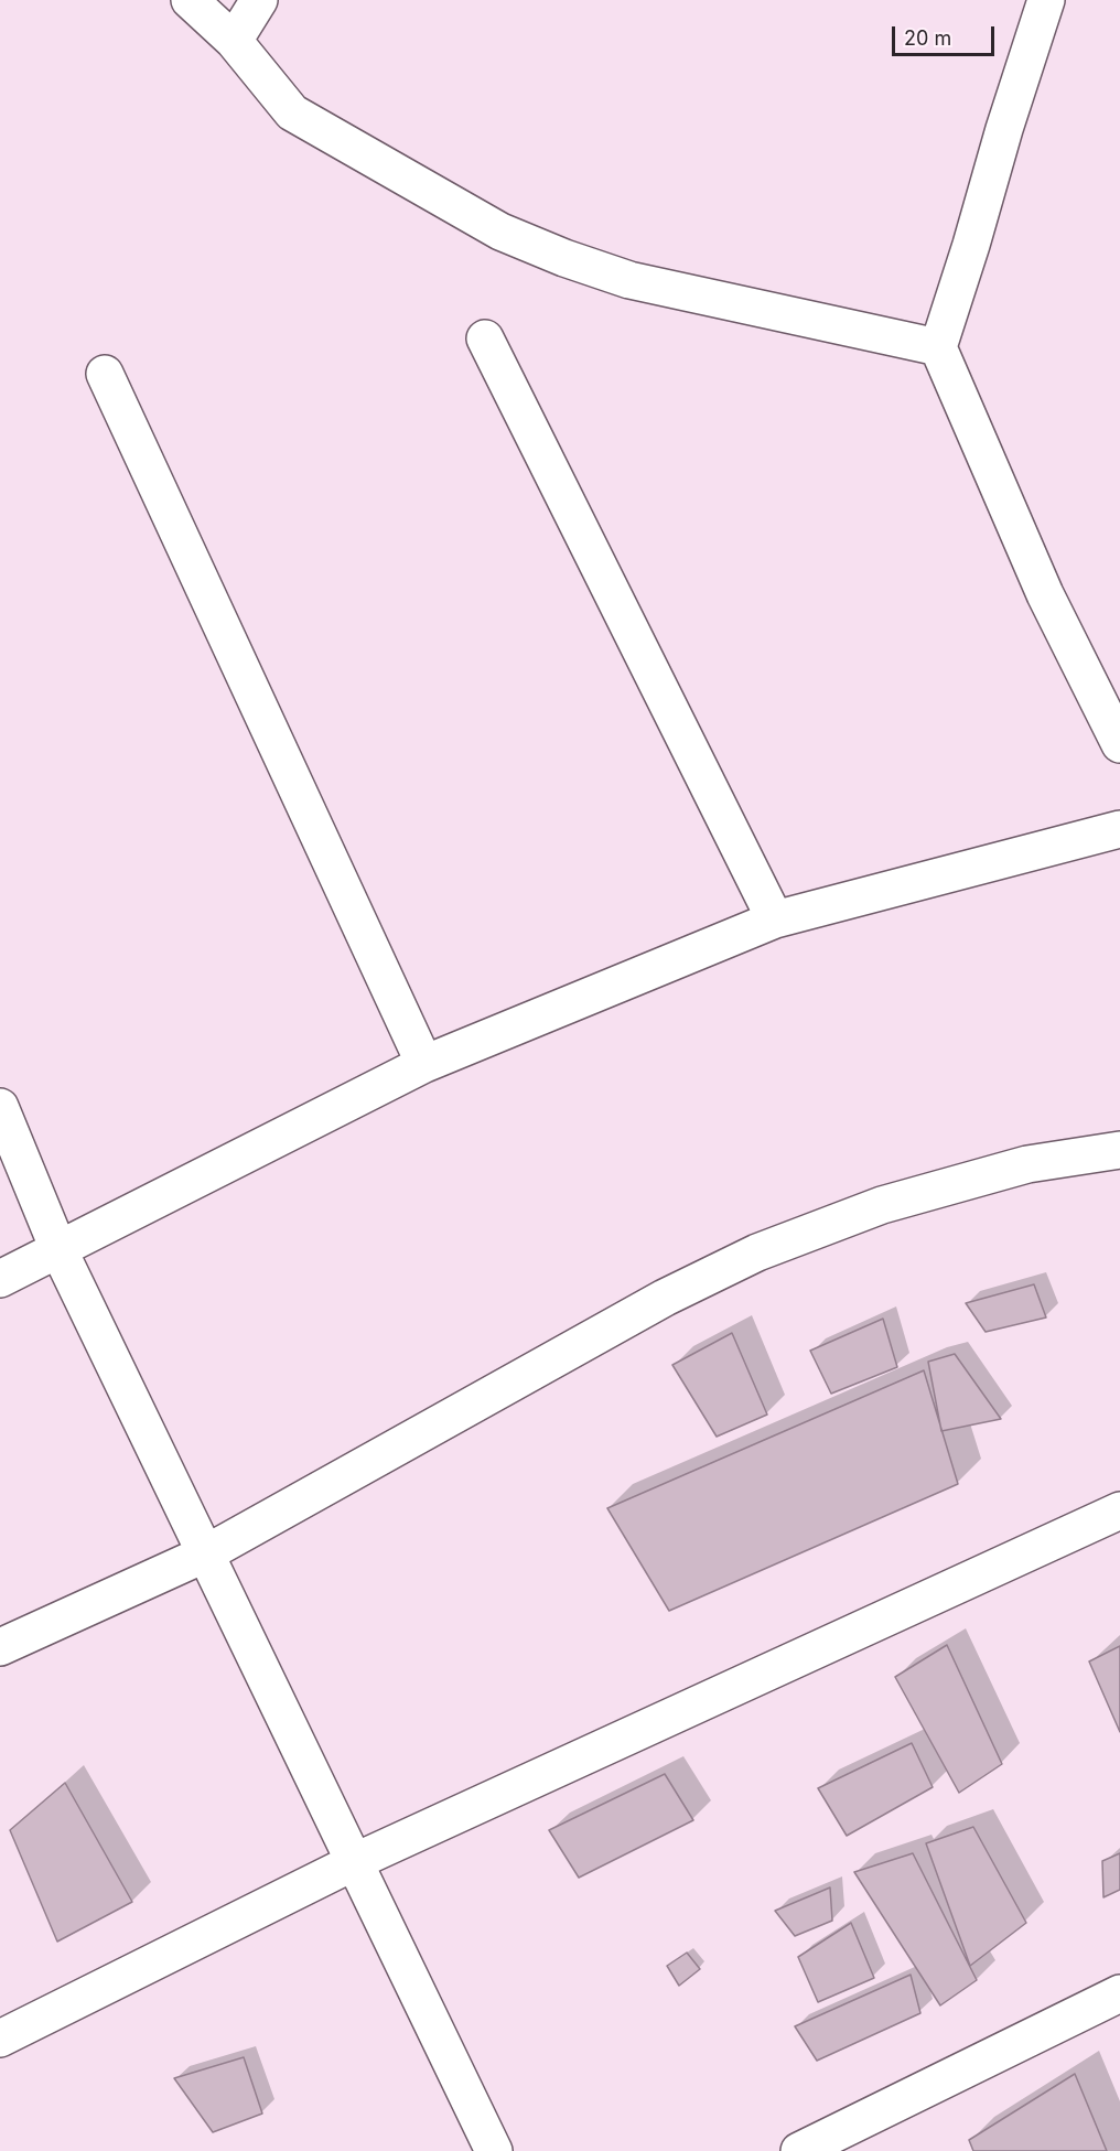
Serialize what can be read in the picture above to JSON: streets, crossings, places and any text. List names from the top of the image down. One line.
{"scale_bar":"20 m"}
